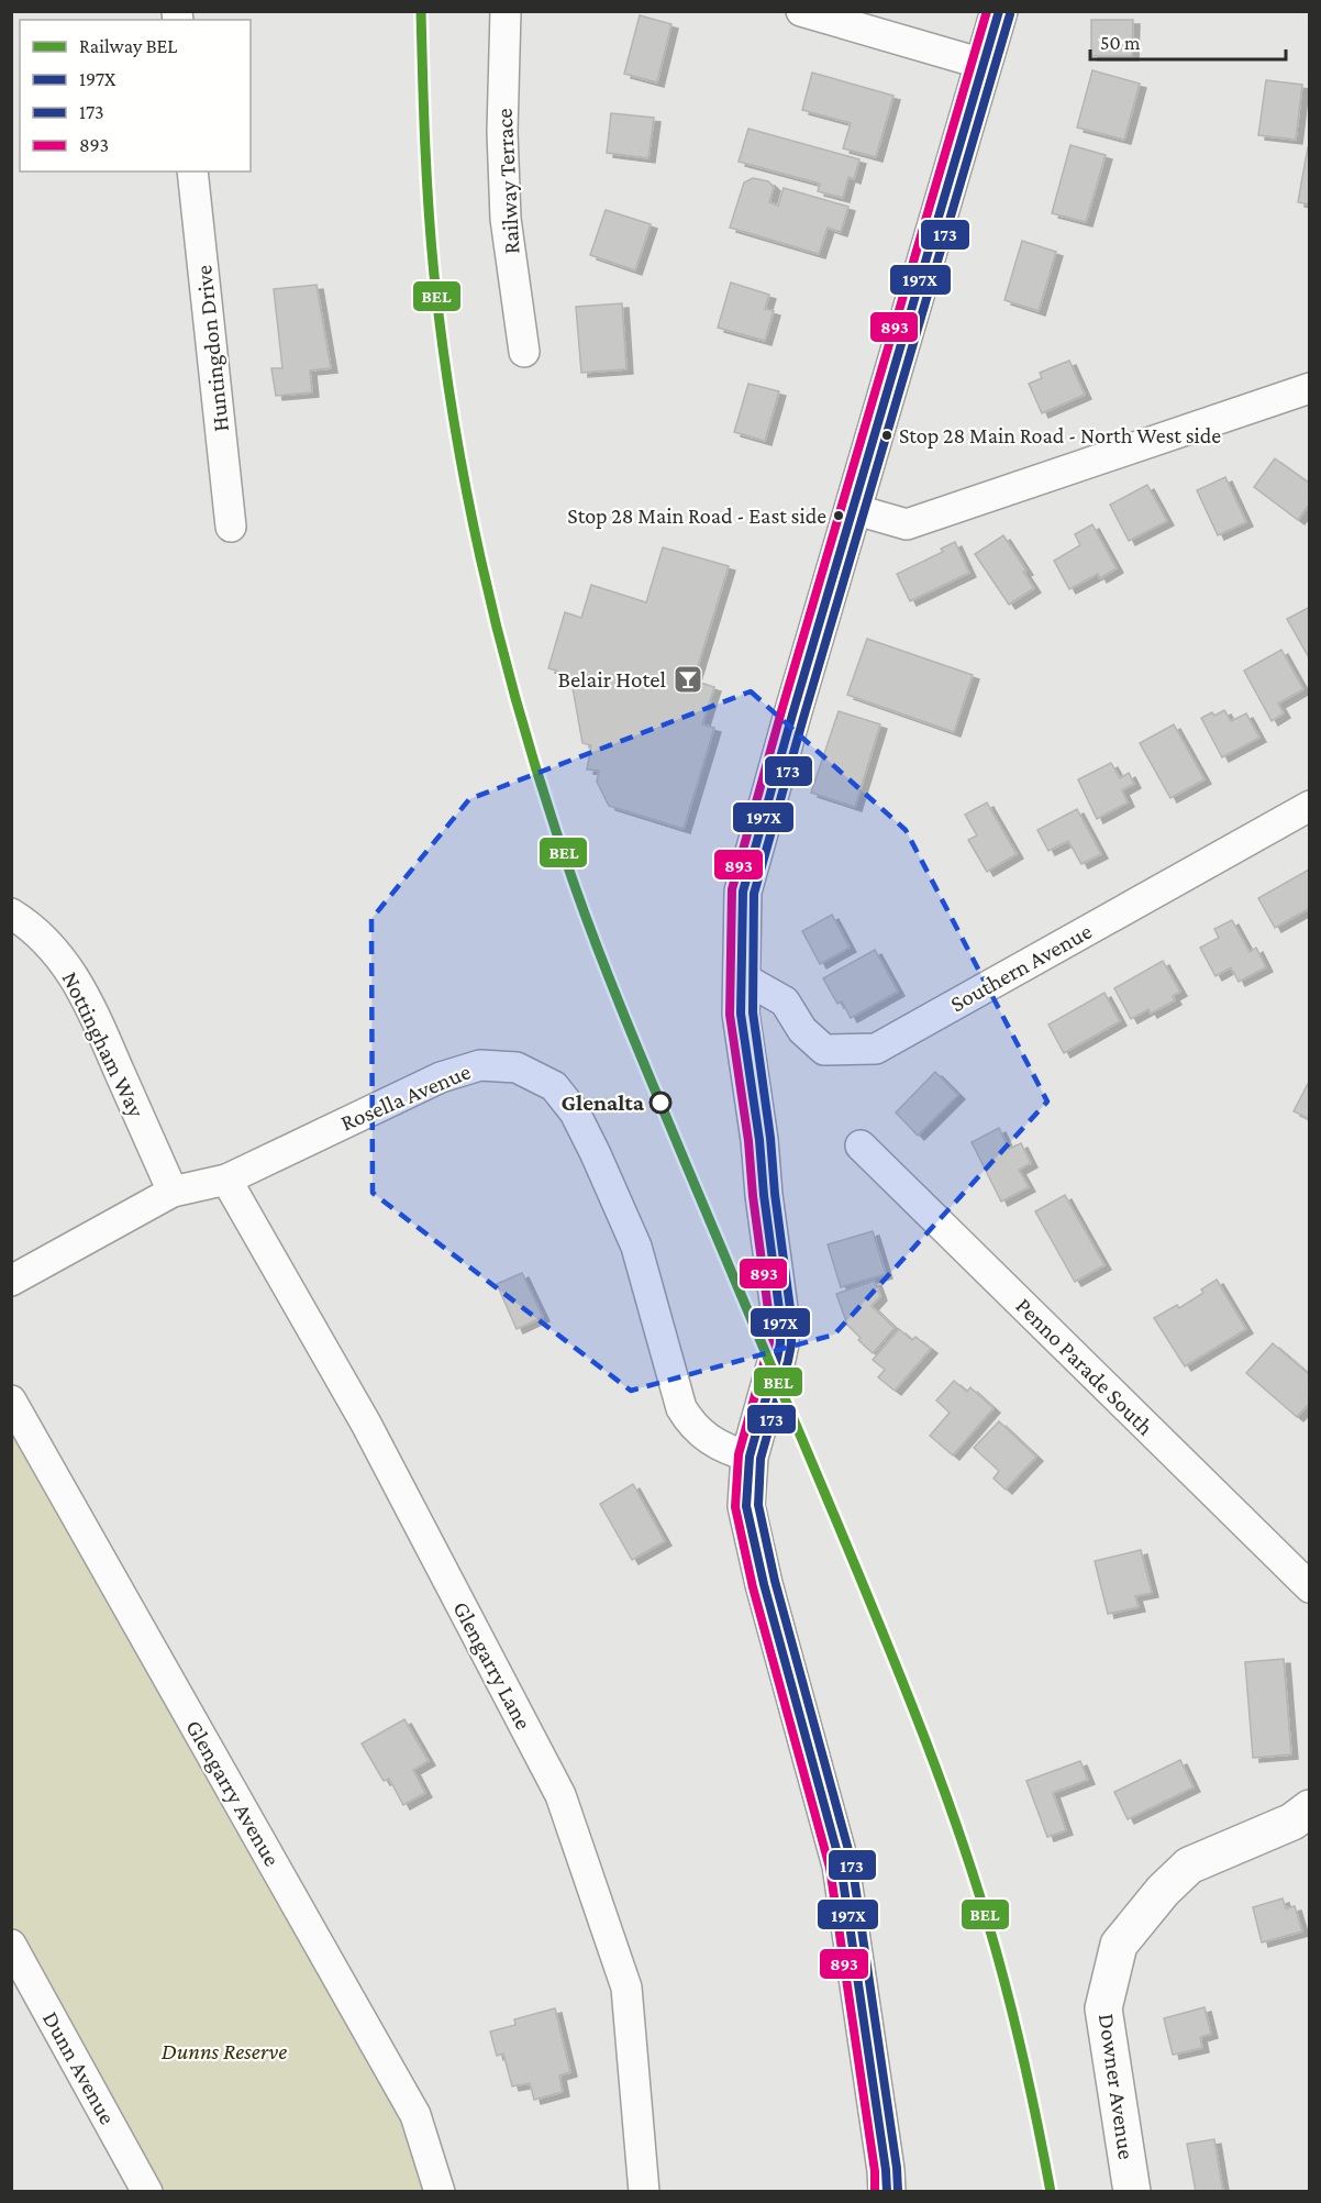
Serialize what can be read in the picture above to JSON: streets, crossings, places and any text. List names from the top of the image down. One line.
{"streets":{"main road":["Downer Avenue"],"street":["Railway Terrace","Huntingdon Drive","Southern Avenue","Nottingham Way","Rosella Avenue","Penno Parade South","Glengarry Lane","Glengarry Avenue","Dunn Avenue"]},"crossings":[["Nottingham Way","Rosella Avenue"],["Rosella Avenue","Glengarry Lane"]],"parks":["Dunns Reserve"],"places":{"other":["Stop 28 Main Road - North West side","Stop 28 Main Road - East side","Glenalta"],"bar":["Belair Hotel"]},"lines":["rail line BEL","transit line 197X","transit line 893","transit line 173"],"legend":["Railway BEL","197X","173","893"],"scale_bar":"50 m"}
